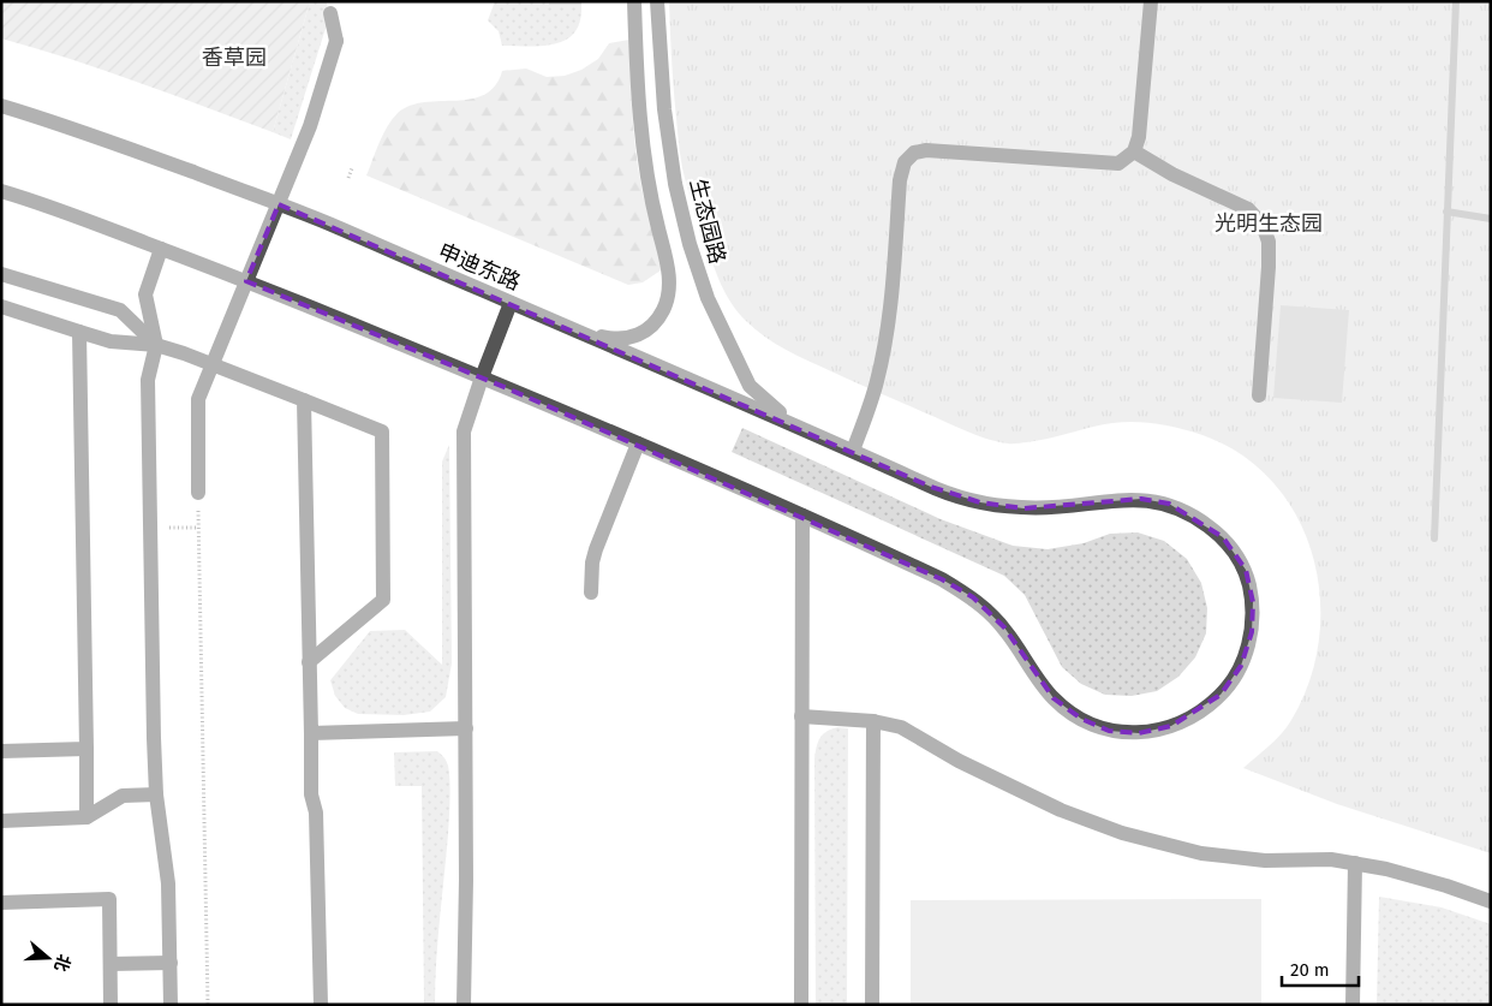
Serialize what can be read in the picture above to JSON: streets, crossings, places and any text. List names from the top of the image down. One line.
{"streets":{"street":["生态园路","申迪东路"]},"crossings":[["生态园路","申迪东路"]],"parks":["香草园","光明生态园"],"scale_bar":"20 m","north":"right"}
